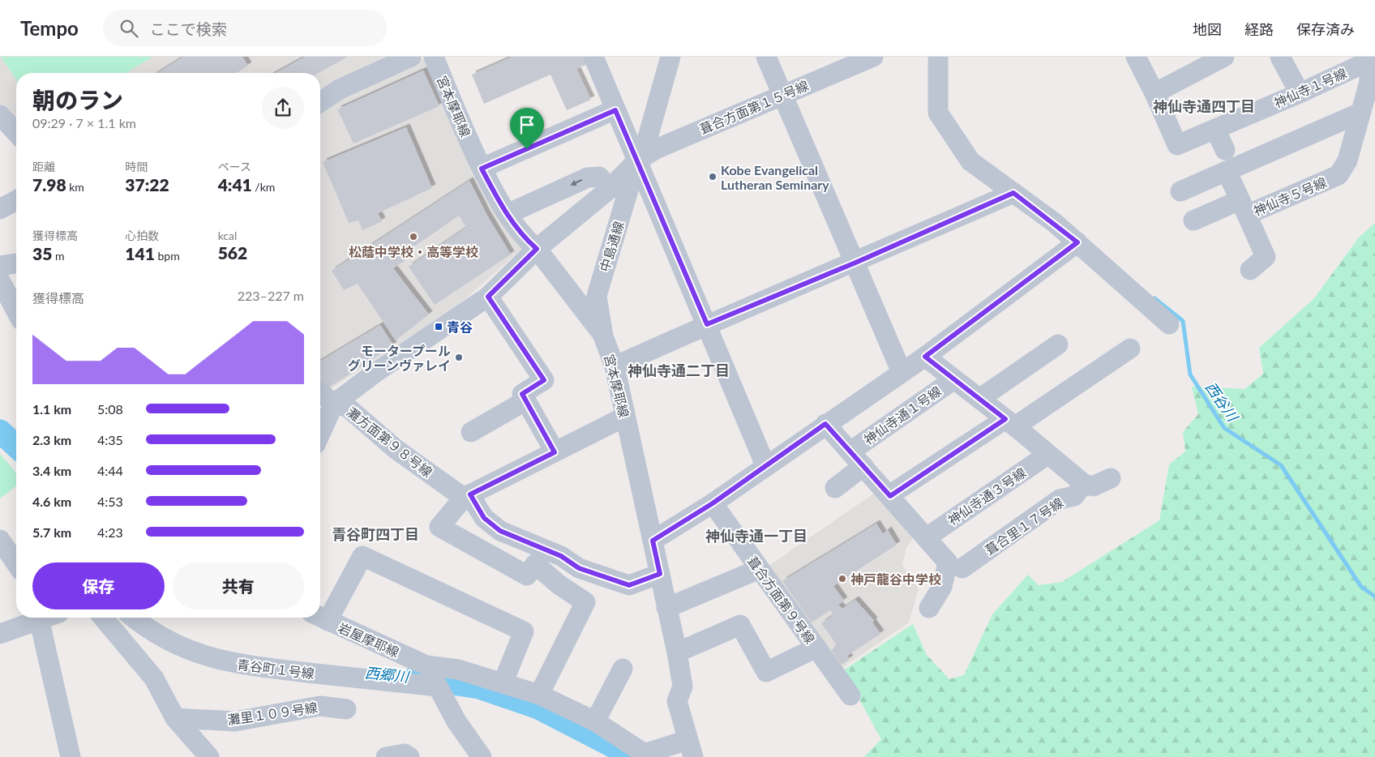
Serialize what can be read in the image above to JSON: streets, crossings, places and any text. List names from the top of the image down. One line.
{"streets":{"street":["神仙寺１号線","宮本摩耶線","葺合方面第１５号線","神仙寺５号線","中島通線","神仙寺通１号線","灘方面第９８号線","神仙寺通３号線","葺合里１７号線","葺合方面第９号線","岩屋摩耶線","青谷町１号線","灘里１０９号線"]},"crossings":[["神仙寺１号線","神仙寺５号線"],["宮本摩耶線","中島通線"],["宮本摩耶線","灘方面第９８号線"],["宮本摩耶線","青谷町１号線"],["葺合方面第１５号線","中島通線"],["岩屋摩耶線","青谷町１号線"]],"districts":["神仙寺通四丁目","神仙寺通二丁目","青谷町四丁目","神仙寺通一丁目"],"water":["西谷川","西郷川"],"places":{"other":["Kobe Evangelical Lutheran Seminary","松蔭中学校・高等学校","モータープール グリーンヴァレイ","神戸龍谷中学校"],"transit":["青谷"]},"page":{"header":"Tempo","search":"ここで検索","nav":["地図","経路","保存済み"],"heading":["朝のラン","09:29 · 7 × 1.1 km"],"stats":[["距離","7.98 km"],["時間","37:22"],["ペース","4:41 /km"],["獲得標高","35 m"],["心拍数","141 bpm"],["kcal","562"]],"chart":["獲得標高","223–227 m"],"list":[{"name":"1.1 km","note":"5:08"},{"name":"2.3 km","note":"4:35"},{"name":"3.4 km","note":"4:44"},{"name":"4.6 km","note":"4:53"},{"name":"5.7 km","note":"4:23"}],"buttons":["保存","共有"]}}
